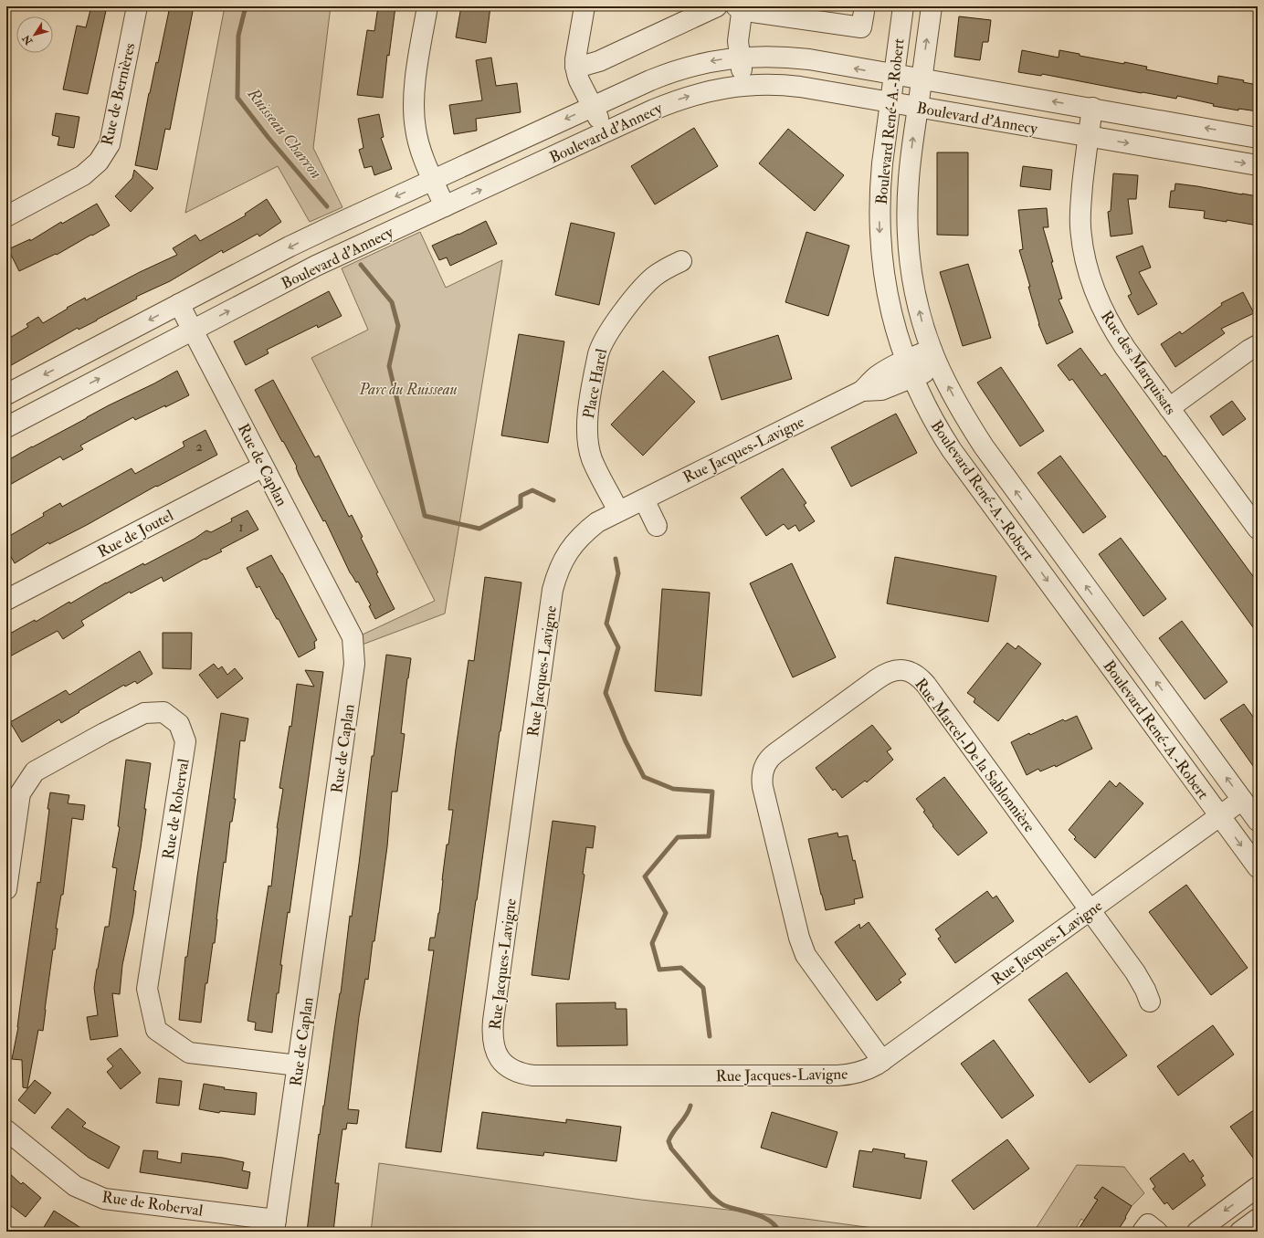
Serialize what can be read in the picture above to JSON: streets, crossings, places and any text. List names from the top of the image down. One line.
{"streets":{"street":["Rue de Bernières","Boulevard d'Annecy","Boulevard René-A.-Robert","Rue des Marquisats","Place Harel","Rue Jacques-Lavigne","Rue de Caplan","Rue de Joutel","Rue Marcel-De la Sablonnière","Rue de Roberval"]},"crossings":[["Boulevard d'Annecy","Boulevard René-A.-Robert"],["Boulevard d'Annecy","Rue des Marquisats"],["Boulevard d'Annecy","Rue de Caplan"],["Boulevard René-A.-Robert","Rue Jacques-Lavigne"],["Place Harel","Rue Jacques-Lavigne"],["Rue Jacques-Lavigne","Rue Marcel-De la Sablonnière"],["Rue de Caplan","Rue de Joutel"],["Rue de Caplan","Rue de Roberval"]],"water":["Ruisseau Charron"],"parks":["Parc du Ruisseau"],"house_numbers":["2","1"],"north":"bottom left"}
